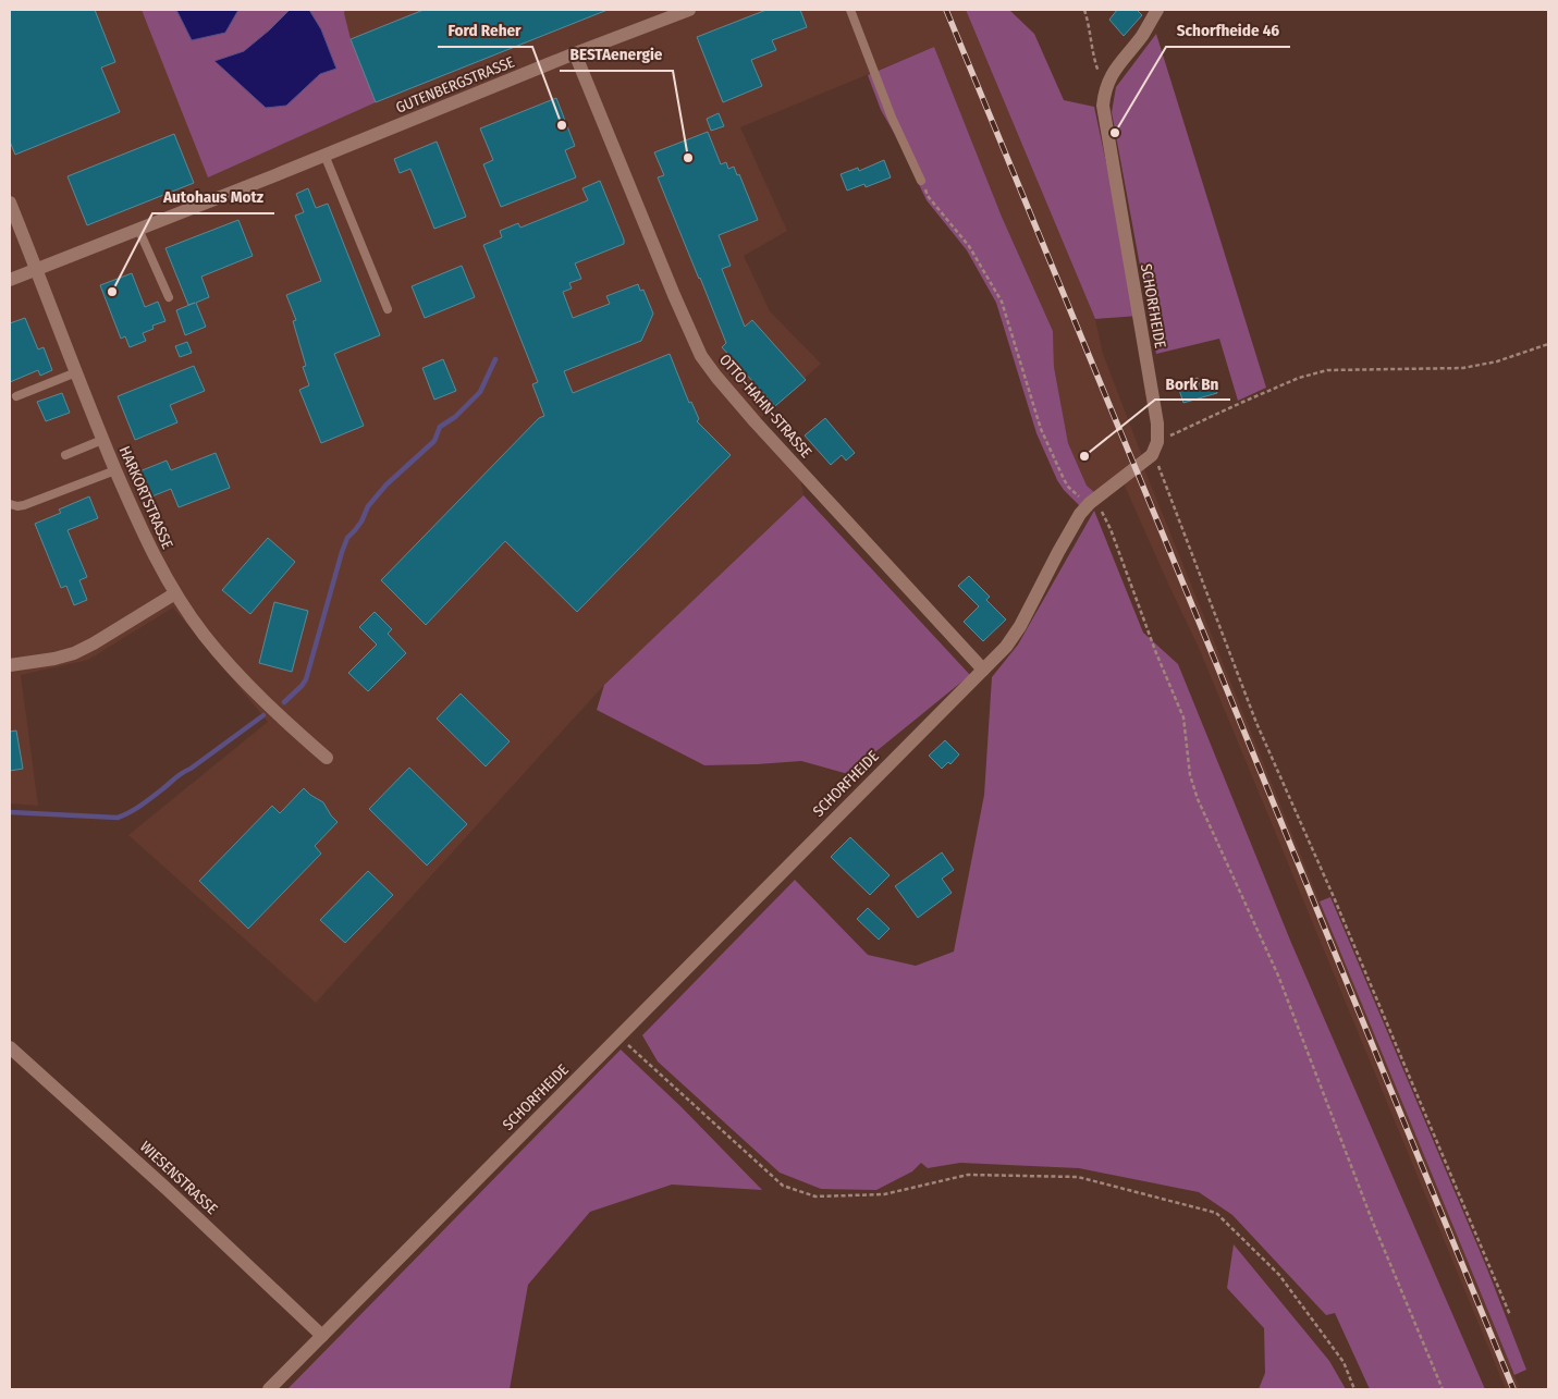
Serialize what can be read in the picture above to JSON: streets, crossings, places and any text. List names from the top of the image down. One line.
{"streets":{"street":["GUTENBERGSTRASSE","SCHORFHEIDE","OTTO-HAHN-STRASSE","HARKORTSTRASSE","WIESENSTRASSE"]},"crossings":[["GUTENBERGSTRASSE","OTTO-HAHN-STRASSE"],["GUTENBERGSTRASSE","HARKORTSTRASSE"],["SCHORFHEIDE","OTTO-HAHN-STRASSE"],["SCHORFHEIDE","WIESENSTRASSE"]],"places":["Ford Reher","Schorfheide 46","BESTAenergie","Autohaus Motz","Bork Bn"]}
